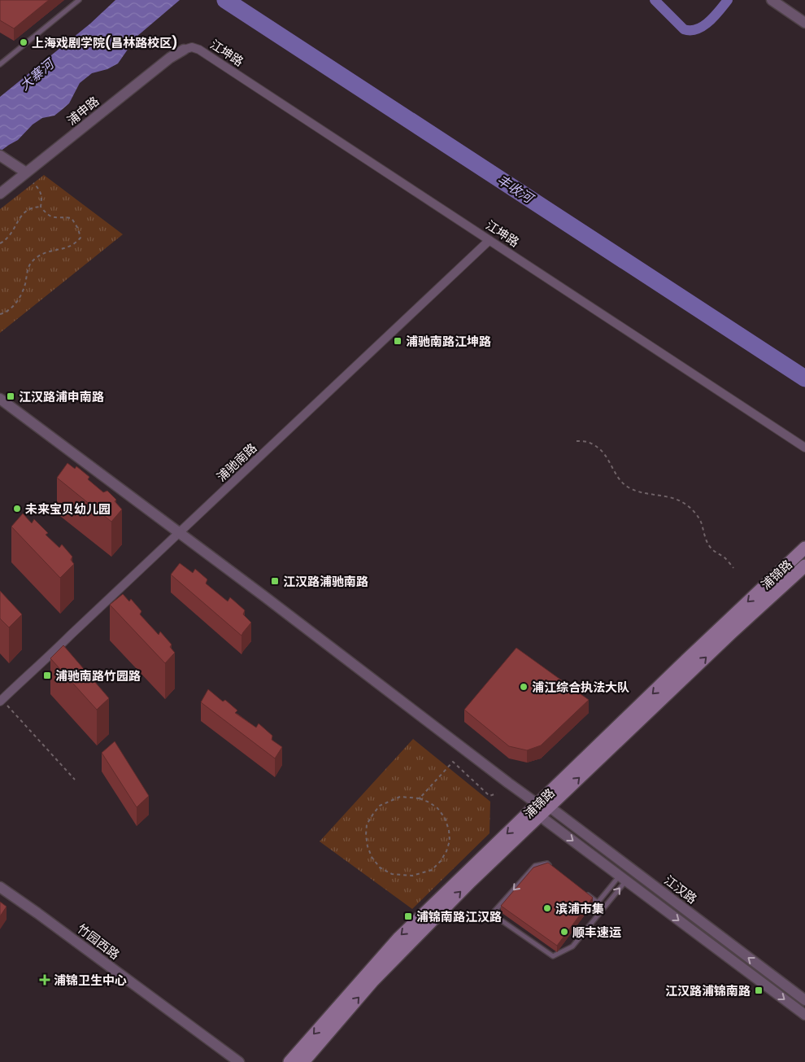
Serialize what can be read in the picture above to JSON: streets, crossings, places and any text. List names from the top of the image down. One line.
{"streets":{"main road":["浦锦路"],"street":["江坤路","浦申路","浦驰南路","江汉路","竹园西路"]},"crossings":[["江坤路","浦申路"],["江坤路","浦驰南路"],["浦锦路","江汉路"]],"water":["大寨河","丰收河"],"places":{"other":["上海戏剧学院(昌林路校区)","未来宝贝幼儿园","浦江综合执法大队","滨浦市集","顺丰速运"],"transit":["浦驰南路江坤路","江汉路浦申南路","江汉路浦驰南路","浦驰南路竹园路","浦锦南路江汉路","江汉路浦锦南路"],"health":["浦锦卫生中心"]}}
